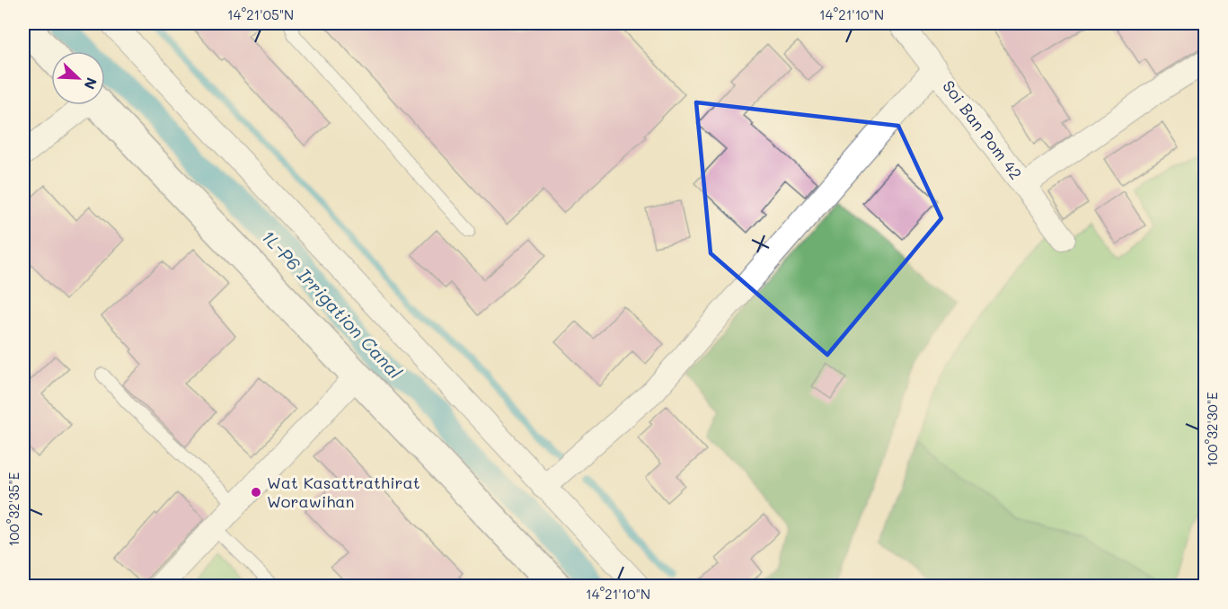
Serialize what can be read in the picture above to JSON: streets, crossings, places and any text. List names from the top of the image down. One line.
{"streets":{"street":["Soi Ban Pom 42"]},"water":["1L-P6 Irrigation Canal"],"places":["Wat Kasattrathirat Worawihan"],"north":"bottom right","coordinates":["14°21'05\"N","14°21'10\"N","100°32'30\"E","100°32'35\"E"]}
